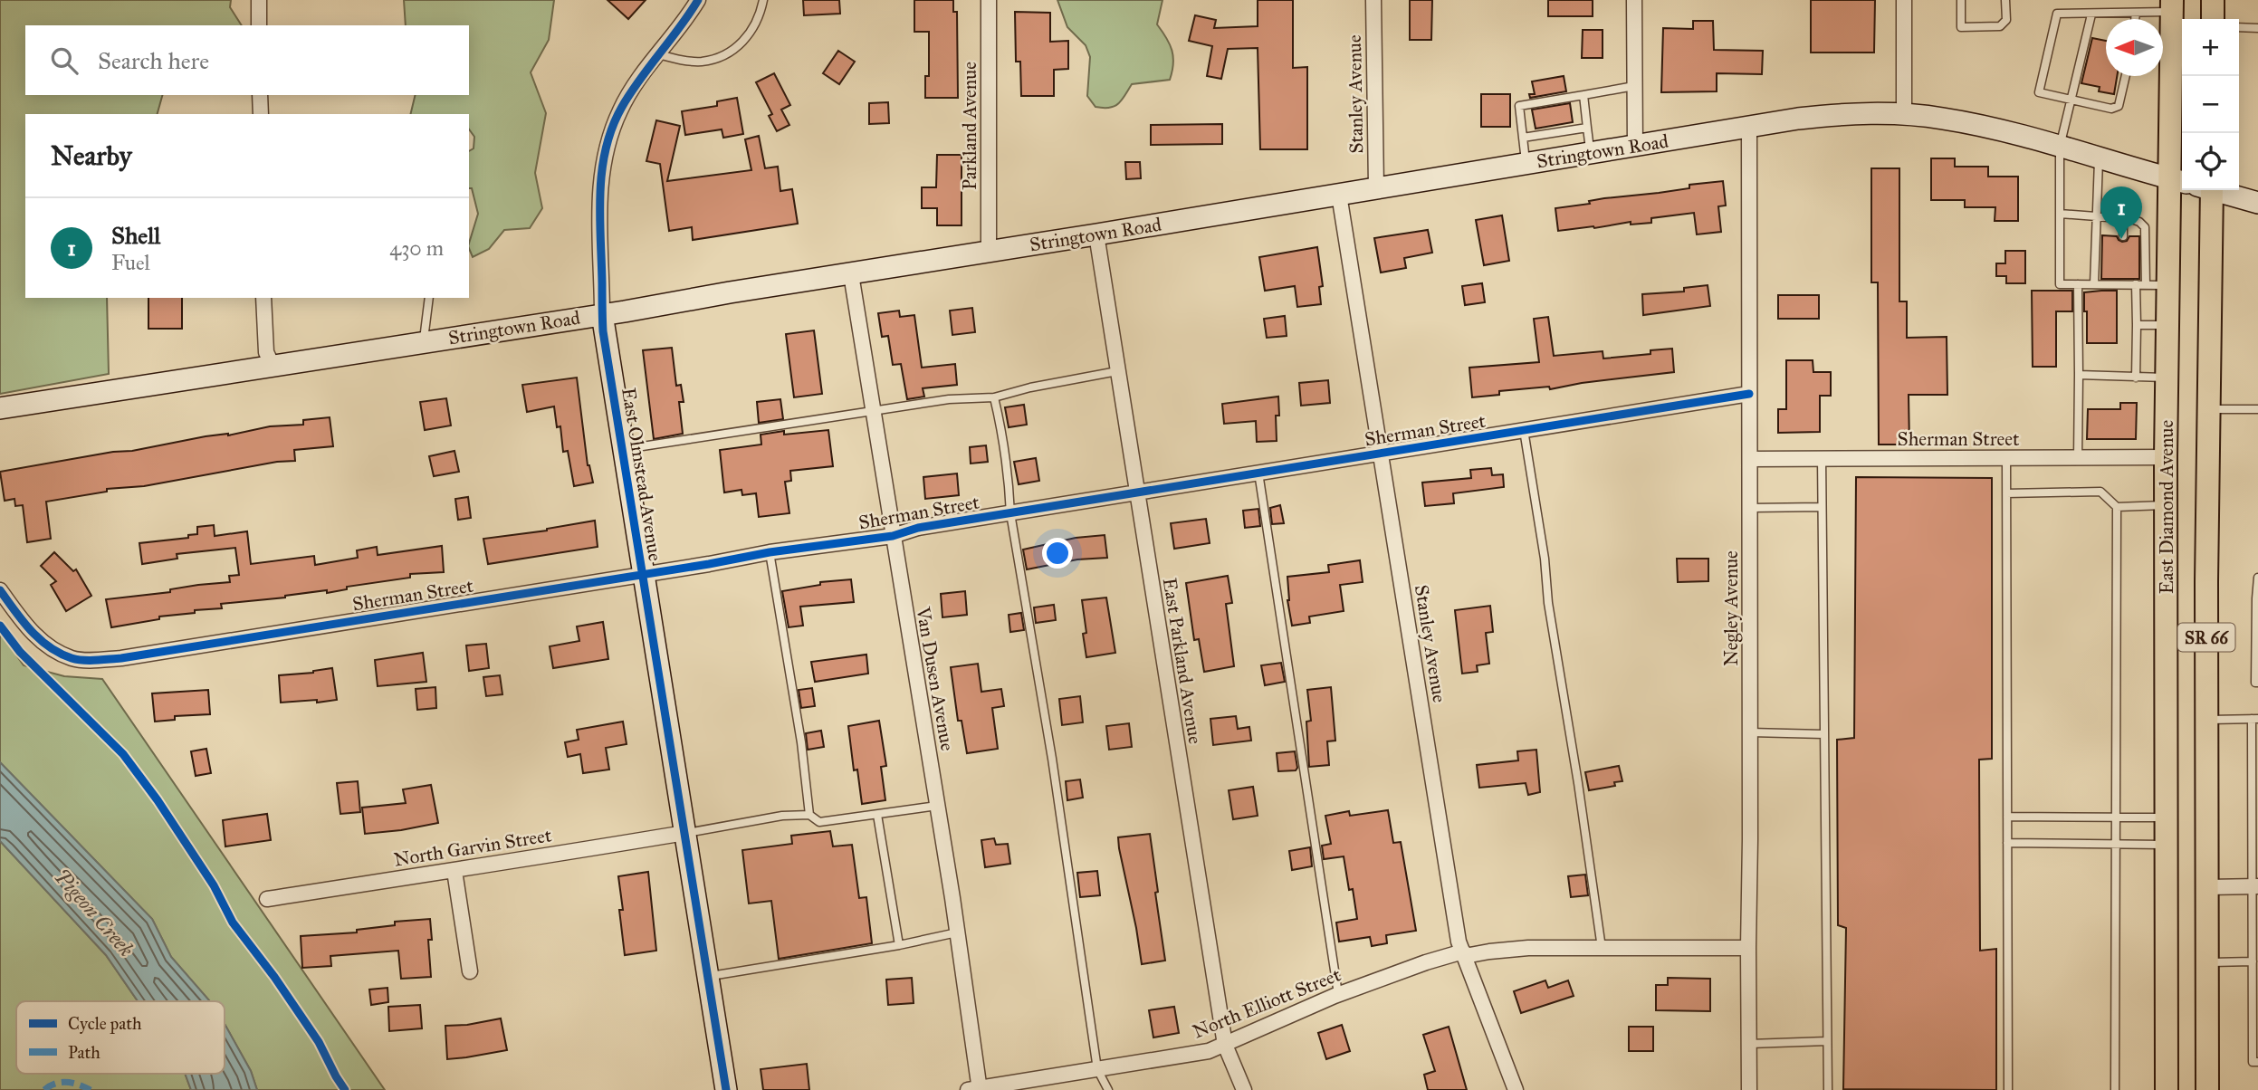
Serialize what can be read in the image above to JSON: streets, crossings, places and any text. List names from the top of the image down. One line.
{"streets":{"main road":["Stringtown Road","East Olmstead Avenue","East Diamond Avenue","SR 66"],"street":["Stanley Avenue","Parkland Avenue","Sherman Street","Negley Avenue","East Parkland Avenue","Van Dusen Avenue","North Garvin Street","North Elliott Street"]},"crossings":[["Stanley Avenue","Stringtown Road"],["Stanley Avenue","Sherman Street"],["Stanley Avenue","North Elliott Street"],["Parkland Avenue","Stringtown Road"],["Stringtown Road","East Olmstead Avenue"],["Stringtown Road","East Diamond Avenue"],["Stringtown Road","Negley Avenue"],["Stringtown Road","East Parkland Avenue"],["Stringtown Road","Van Dusen Avenue"],["Sherman Street","East Olmstead Avenue"],["Sherman Street","East Diamond Avenue"],["Sherman Street","Negley Avenue"],["Sherman Street","East Parkland Avenue"],["Sherman Street","Van Dusen Avenue"],["East Olmstead Avenue","North Garvin Street"],["Negley Avenue","North Elliott Street"],["East Parkland Avenue","North Elliott Street"],["Van Dusen Avenue","North Elliott Street"]],"water":["Pigeon Creek"],"legend":["Cycle path","Path"],"north":"left","page":{"map_buttons":["+","−"],"search":"Search here","heading":"Nearby","pins":"1","list":[{"mark":"1","name":"Shell","note":"Fuel","value":"430 m"}]}}
